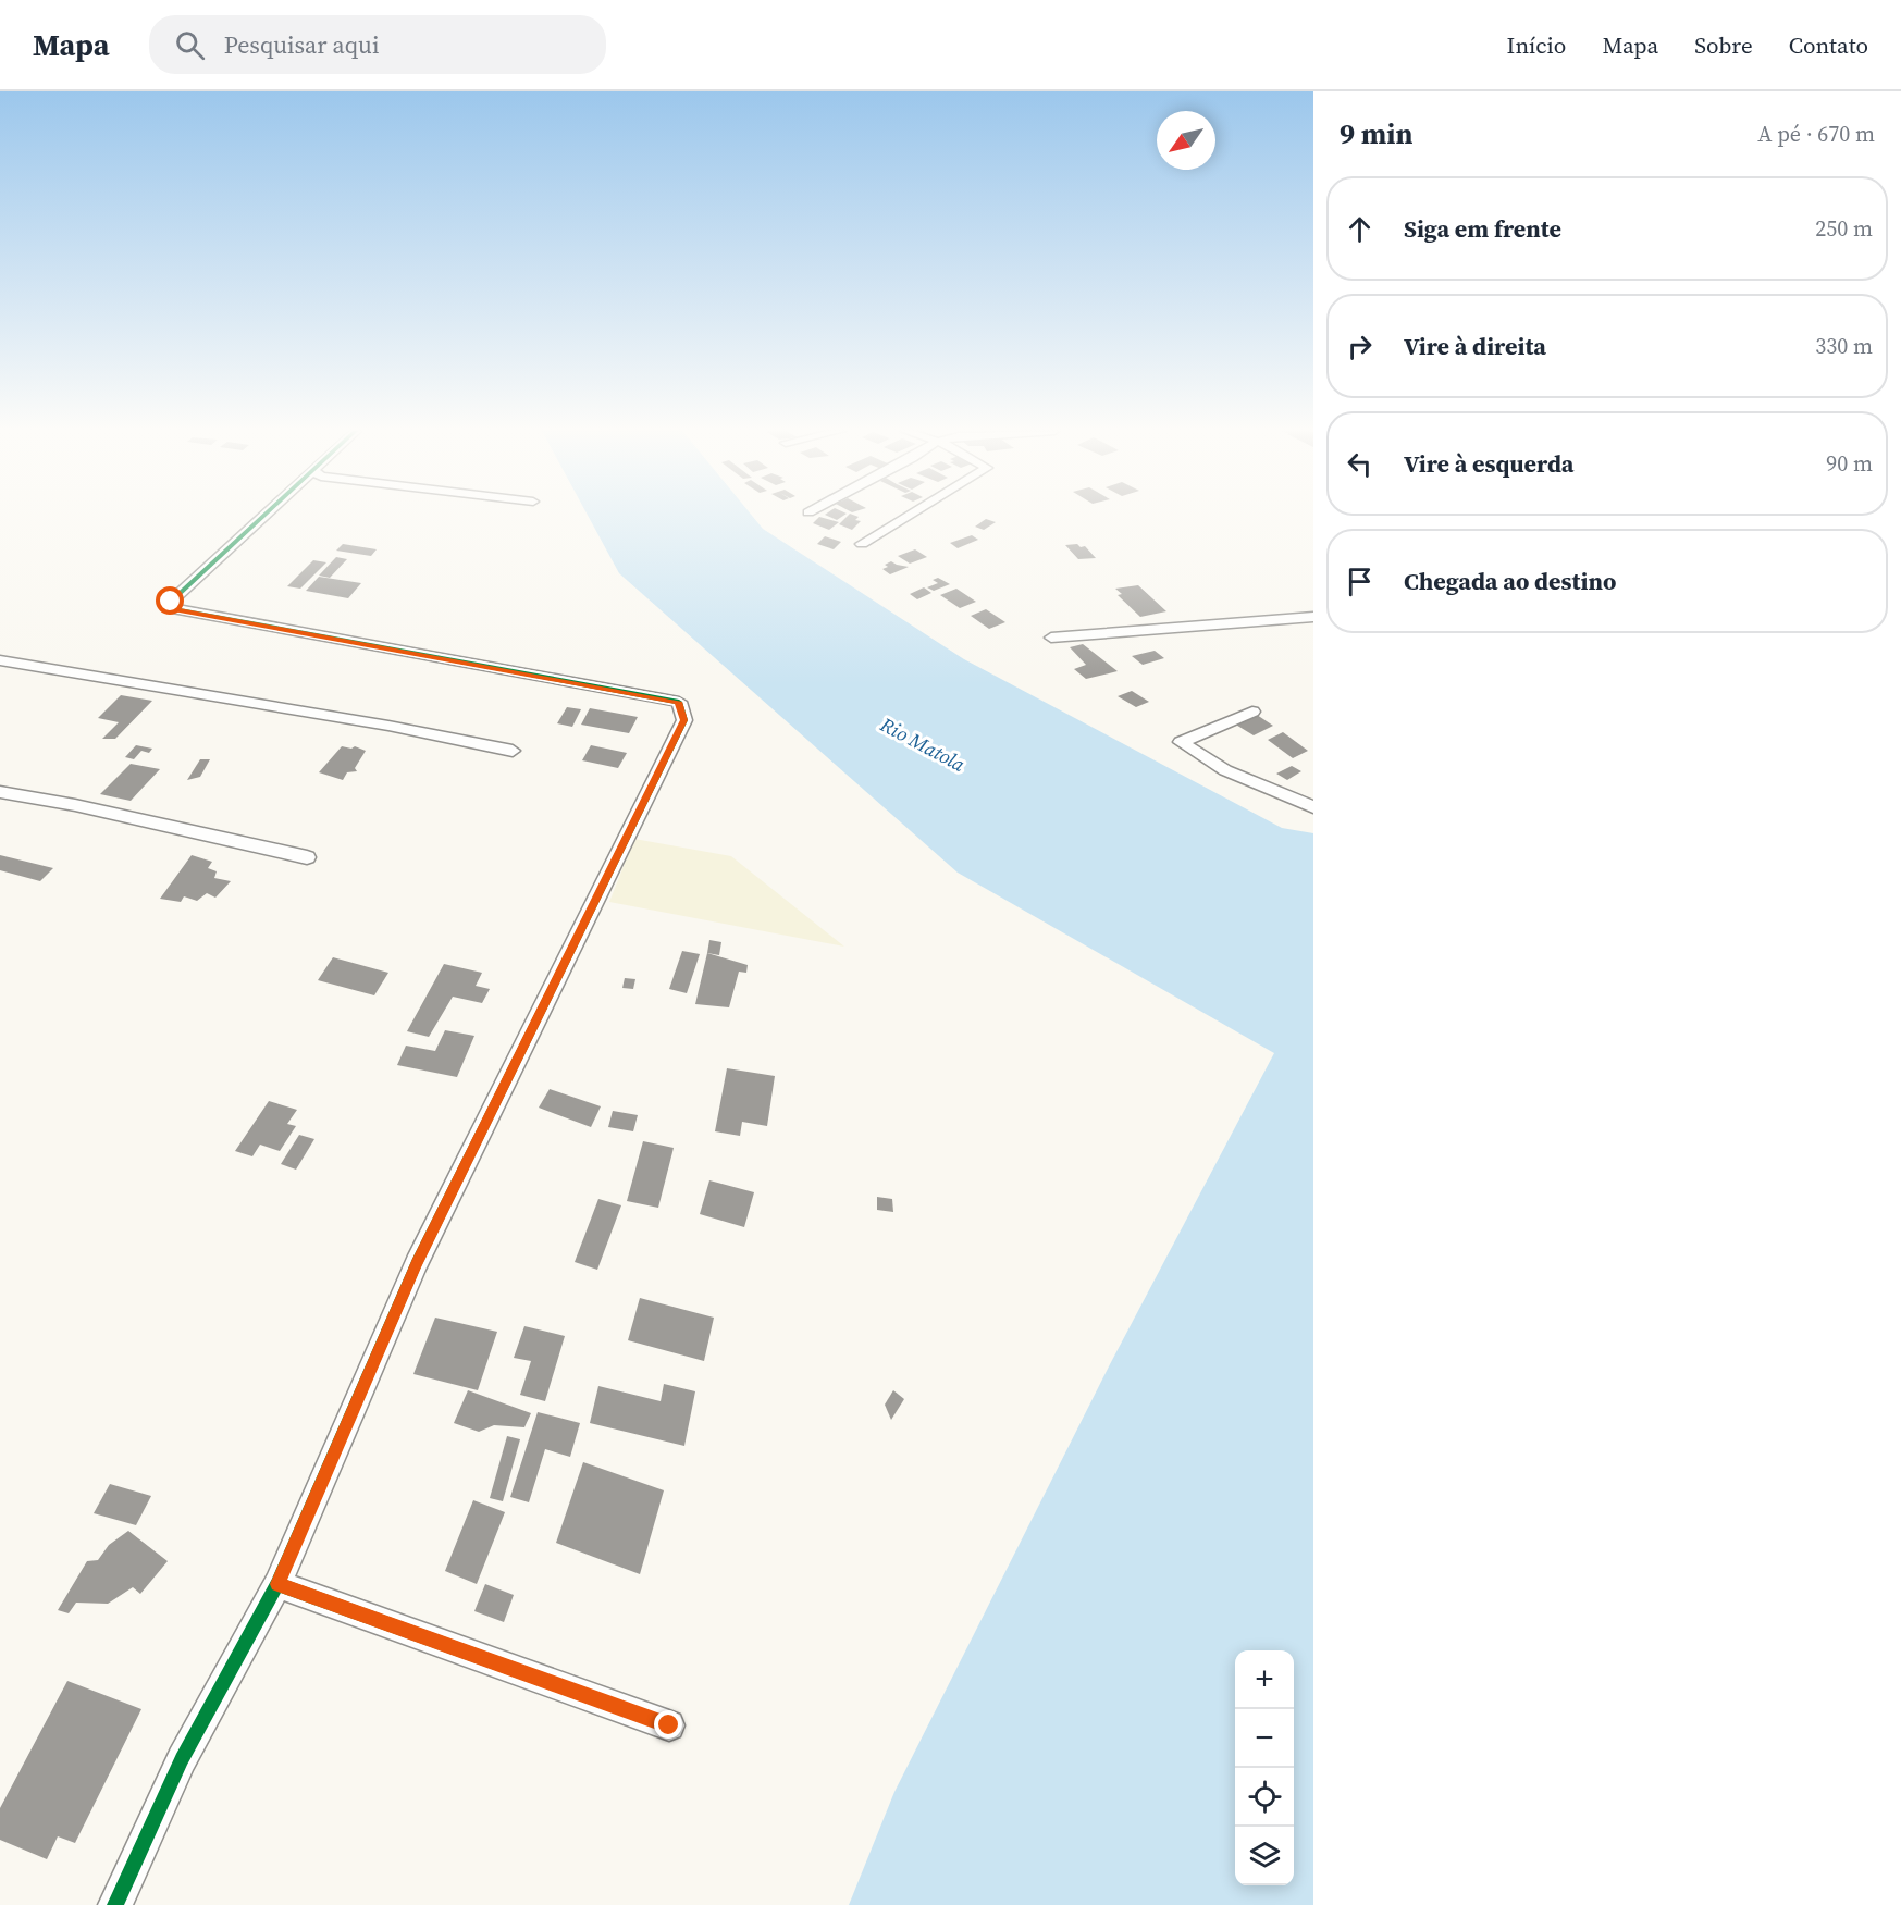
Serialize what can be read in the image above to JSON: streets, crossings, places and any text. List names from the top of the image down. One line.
{"water":["Rio Matola"],"north":"bottom left","page":{"header":"Mapa","search":"Pesquisar aqui","nav":["Início","Mapa","Sobre","Contato"],"heading":["9 min","A pé · 670 m"],"list":[["Siga em frente","250 m"],["Vire à direita","330 m"],["Vire à esquerda","90 m"],"Chegada ao destino"],"map_buttons":["+","−"]}}
